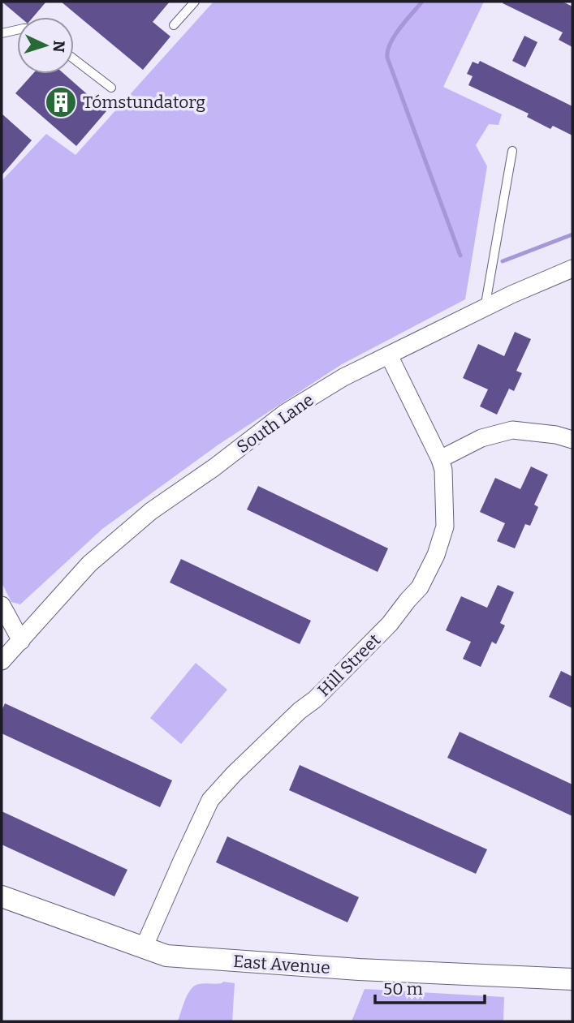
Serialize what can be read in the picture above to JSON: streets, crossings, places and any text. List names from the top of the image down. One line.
{"streets":{"street":["South Lane","Hill Street","East Avenue"]},"crossings":[["South Lane","Hill Street"],["Hill Street","East Avenue"]],"places":{"building":["Tómstundatorg"]},"scale_bar":"50 m","north":"right"}
